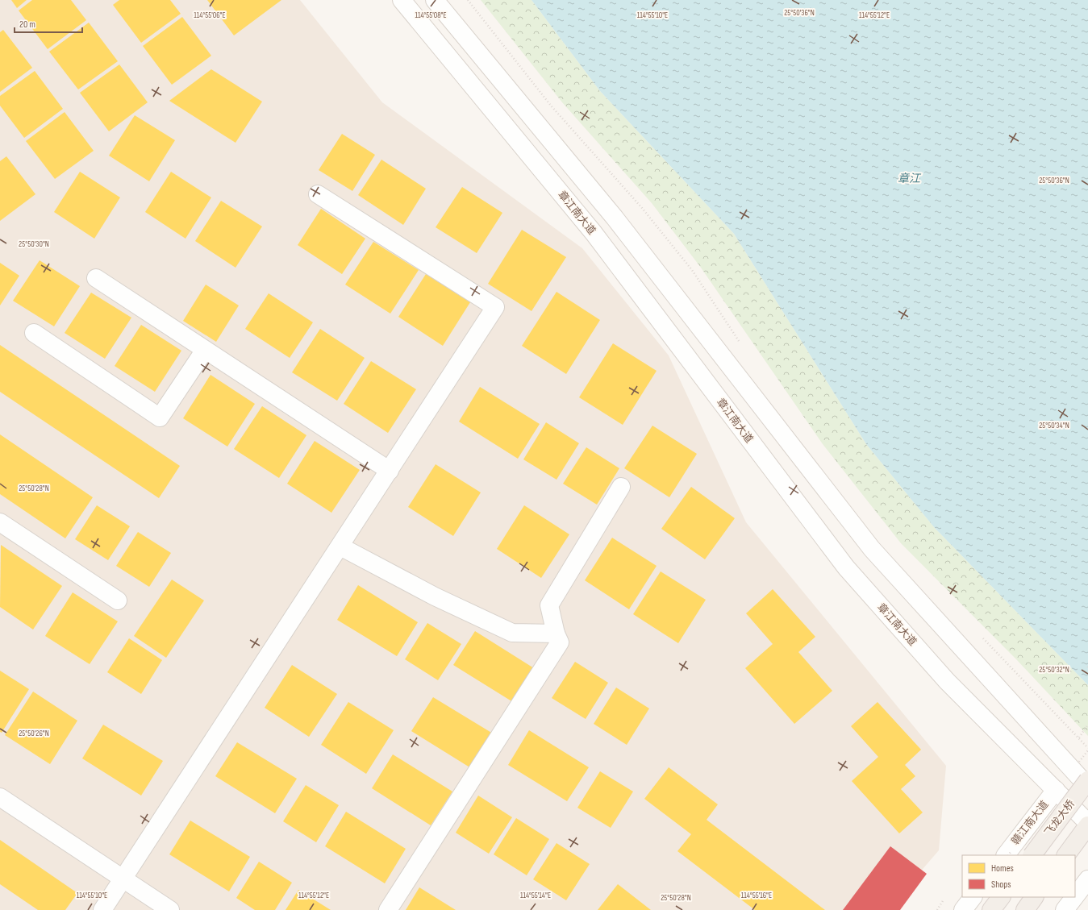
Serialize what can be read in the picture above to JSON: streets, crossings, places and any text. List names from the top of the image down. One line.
{"streets":{"main road":["飞龙大桥"],"street":["章江南大道","赣江南大道"]},"crossings":[["章江南大道","赣江南大道"]],"water":["章江"],"legend":["Homes","Shops"],"scale_bar":"20 m","coordinates":["25°50'36\"N","114°55'06\"E","114°55'08\"E","114°55'10\"E","114°55'12\"E","25°50'30\"N","25°50'34\"N","25°50'28\"N","25°50'32\"N","25°50'26\"N","114°55'14\"E","114°55'16\"E"]}
